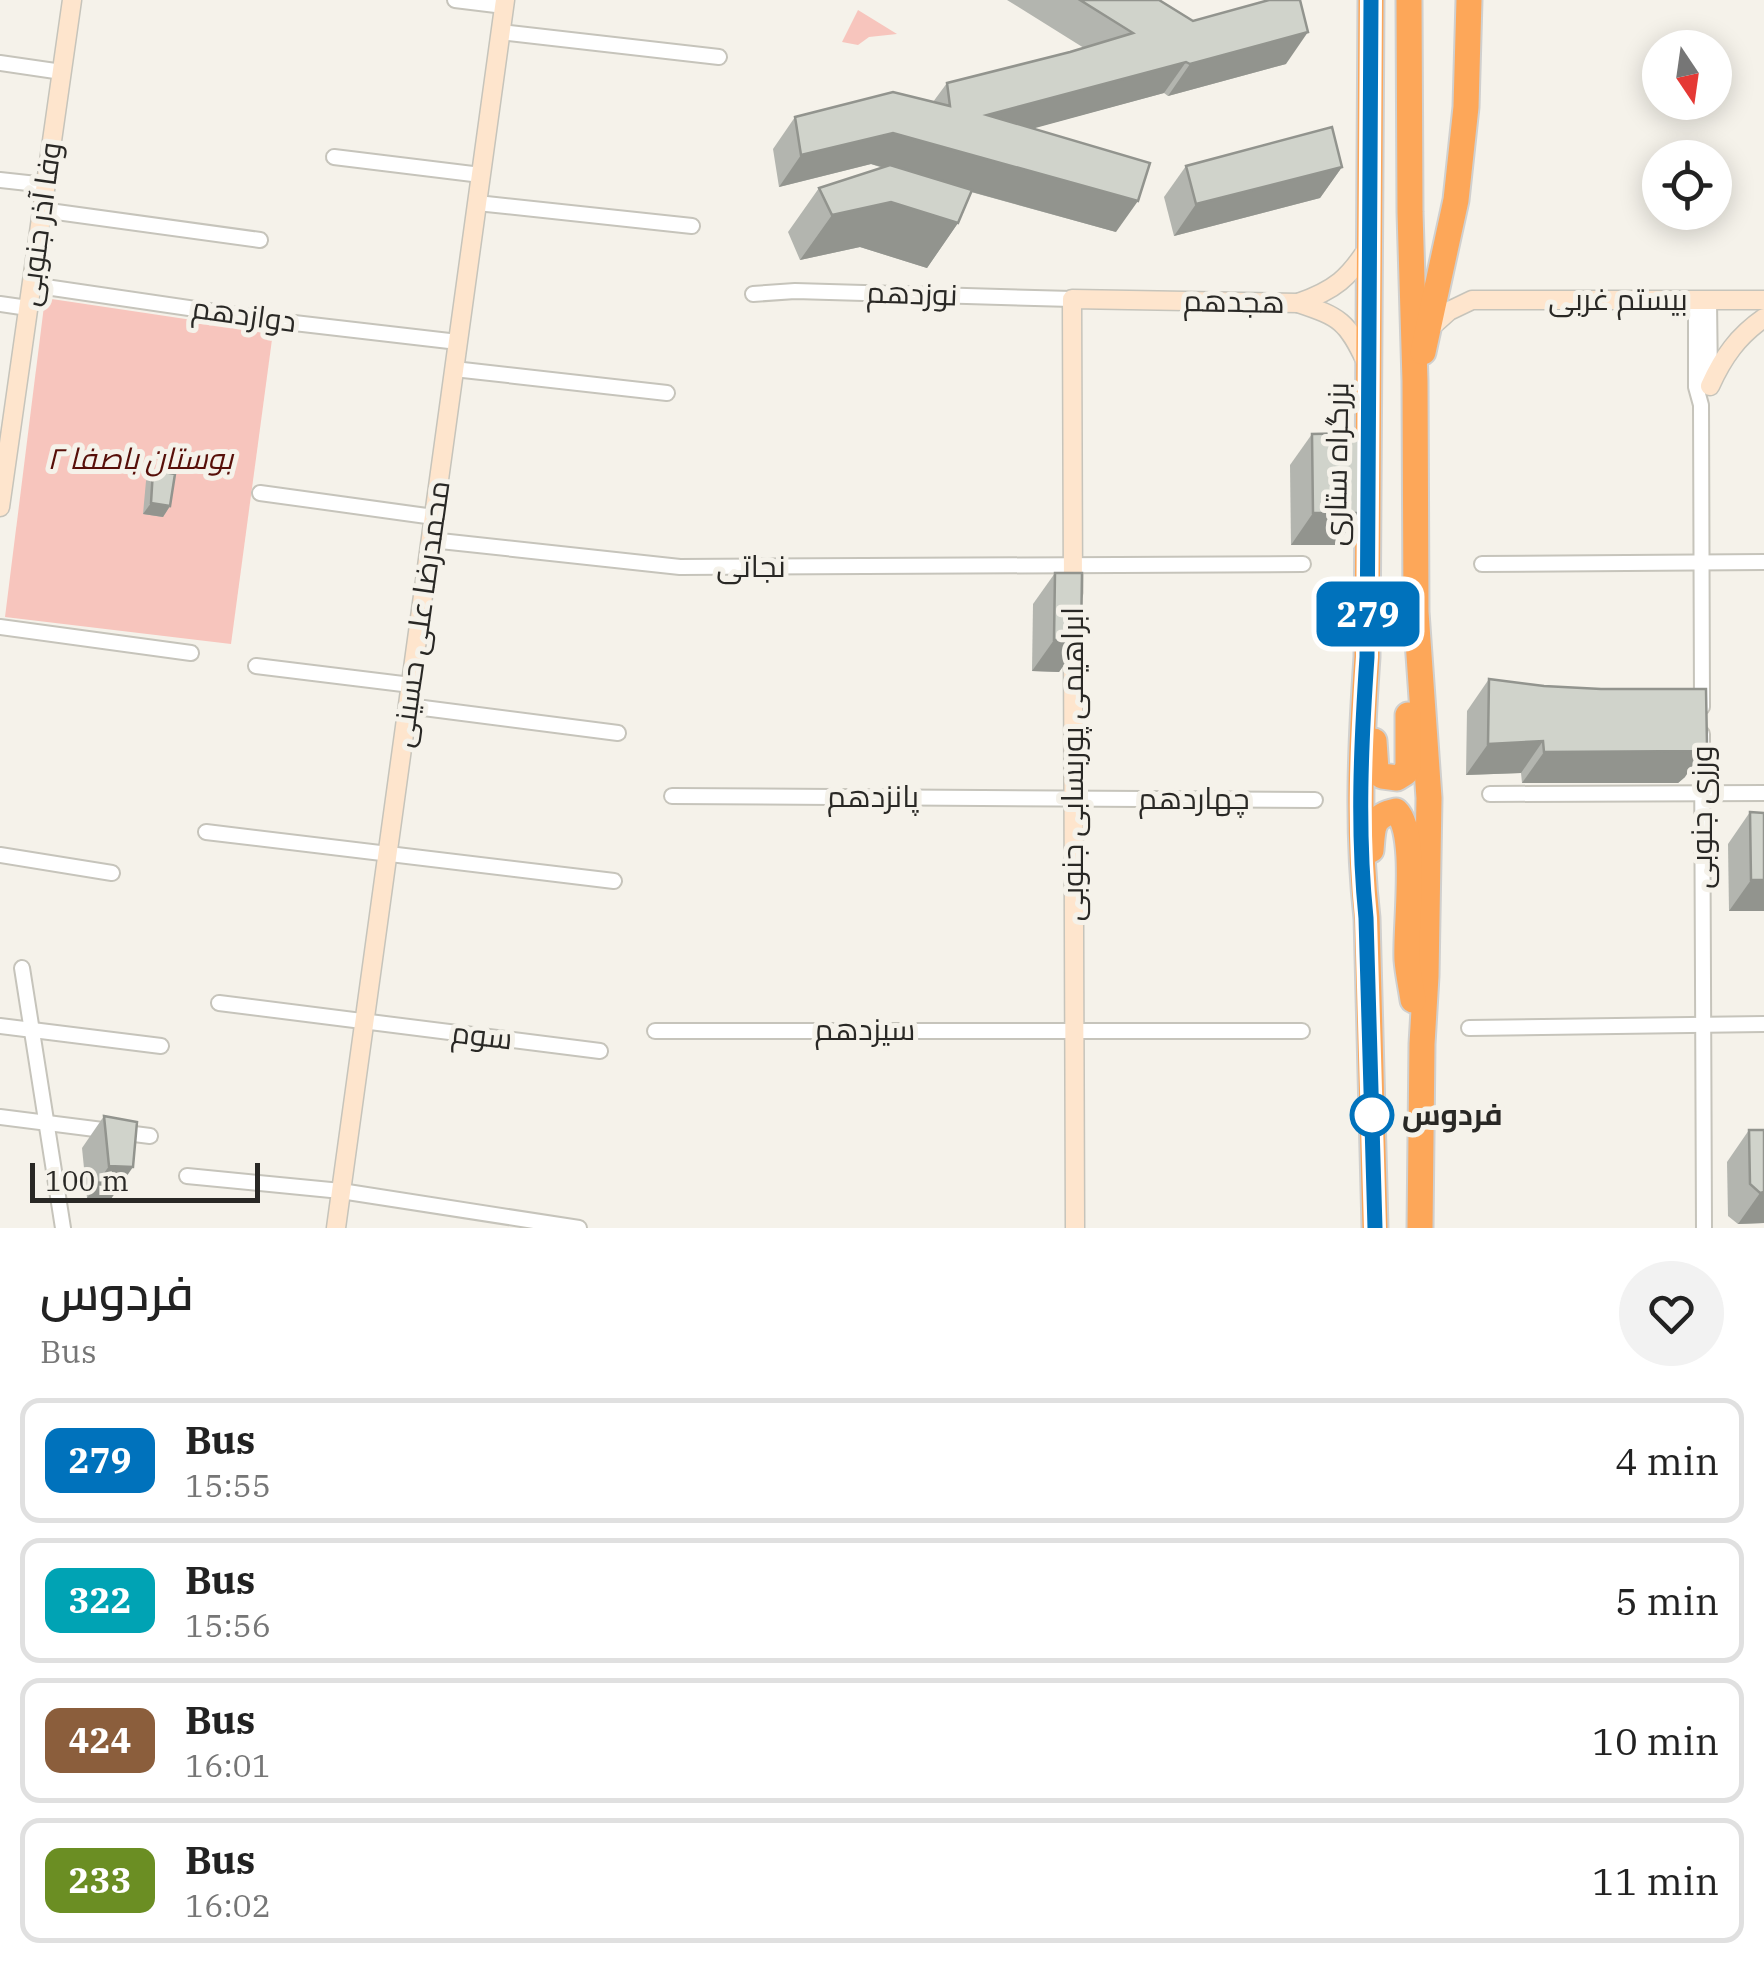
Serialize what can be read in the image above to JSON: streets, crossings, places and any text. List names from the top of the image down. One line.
{"streets":{"highway":["بزرگراه ستاری"],"street":["وفا آذر جنوبی","نوزدهم","بیستم غربی","هجدهم","دوازدهم","نجاتی","محمدرضا علی حسینی","ابراهیمی پوربسابی جنوبی","پانزدهم","چهاردهم","ورزی جنوبی","سیزدهم","سوم"]},"crossings":[["وفا آذر جنوبی","دوازدهم"],["نوزدهم","هجدهم"],["نوزدهم","ابراهیمی پوربسابی جنوبی"],["بیستم غربی","ورزی جنوبی"],["هجدهم","بزرگراه ستاری"],["هجدهم","ابراهیمی پوربسابی جنوبی"],["دوازدهم","محمدرضا علی حسینی"],["نجاتی","محمدرضا علی حسینی"],["نجاتی","ابراهیمی پوربسابی جنوبی"],["محمدرضا علی حسینی","سوم"],["ابراهیمی پوربسابی جنوبی","پانزدهم"],["ابراهیمی پوربسابی جنوبی","چهاردهم"],["ابراهیمی پوربسابی جنوبی","سیزدهم"],["پانزدهم","چهاردهم"]],"parks":["بوستان باصفا ۲"],"places":["فردوس"],"lines":["bus line 279"],"scale_bar":"100 m","north":"bottom","page":{"on_map":"279","scale":"100 m","heading":["فردوس","Bus"],"list":[{"mark":"279","name":"Bus","note":"15:55","value":"4 min"},{"mark":"322","name":"Bus","note":"15:56","value":"5 min"},{"mark":"424","name":"Bus","note":"16:01","value":"10 min"},{"mark":"233","name":"Bus","note":"16:02","value":"11 min"}]}}
